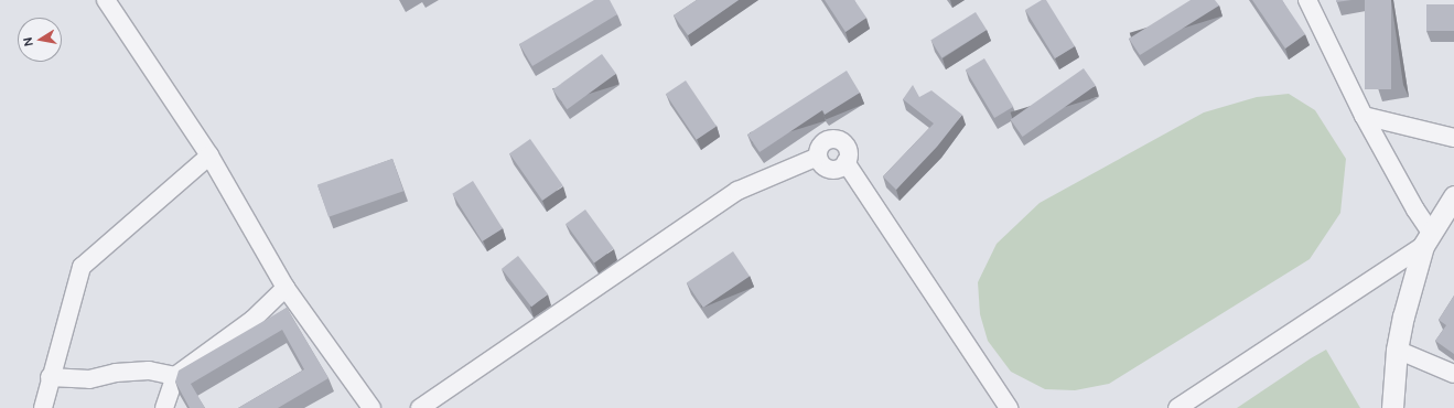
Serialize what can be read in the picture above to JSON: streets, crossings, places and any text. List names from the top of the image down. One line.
{"north":"left"}
